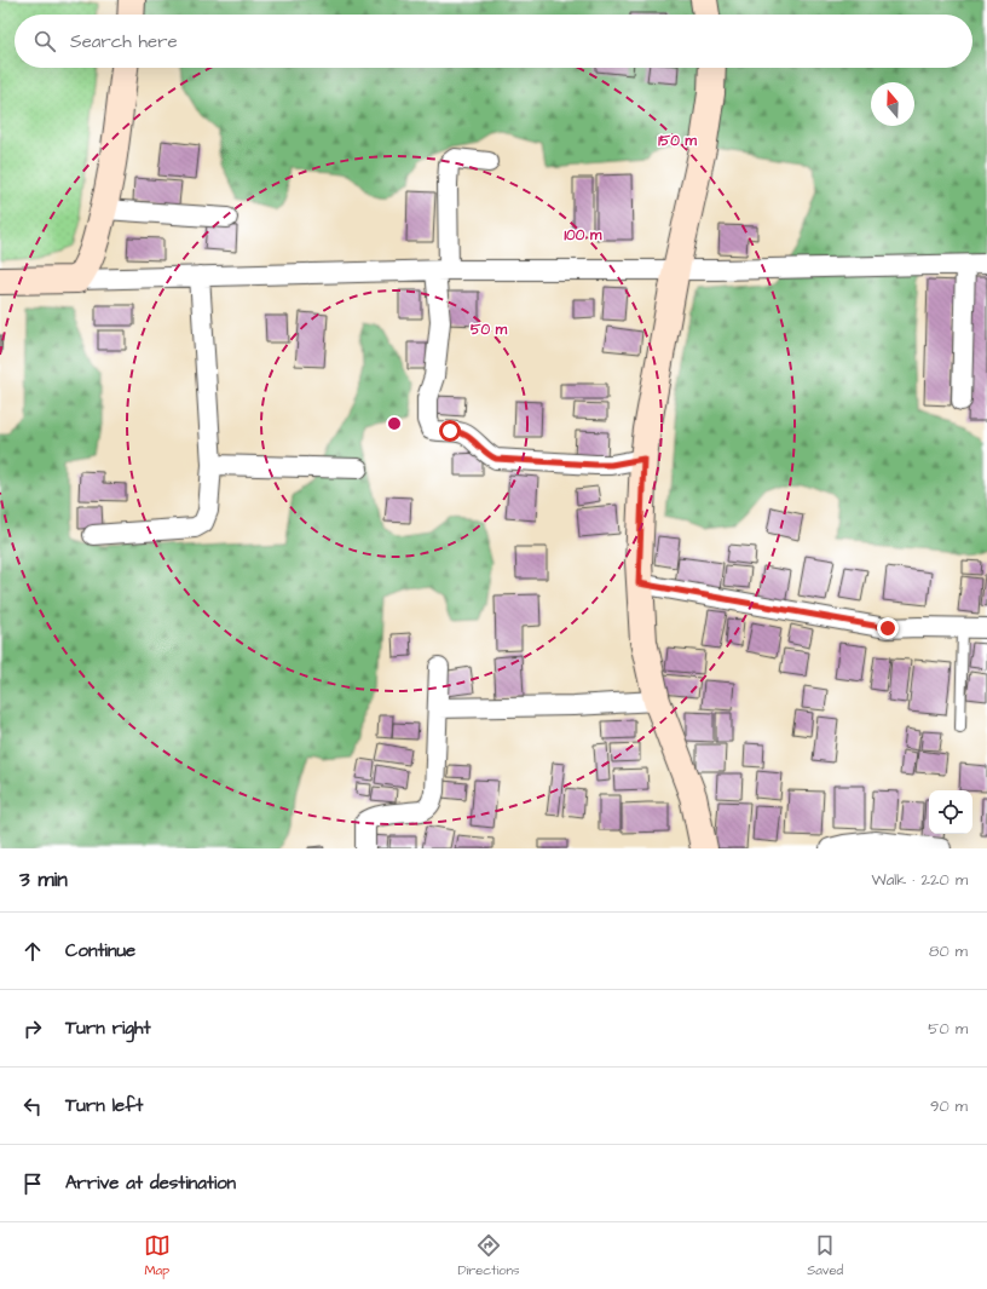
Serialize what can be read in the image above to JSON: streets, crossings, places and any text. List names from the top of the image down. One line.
{"north":"top","page":{"search":"Search here","heading":["3 min","Walk · 220 m"],"list":[["Continue","80 m"],["Turn right","50 m"],["Turn left","90 m"],"Arrive at destination"],"nav":["Map","Directions","Saved"]},"rings":["150 m","100 m","50 m"]}
